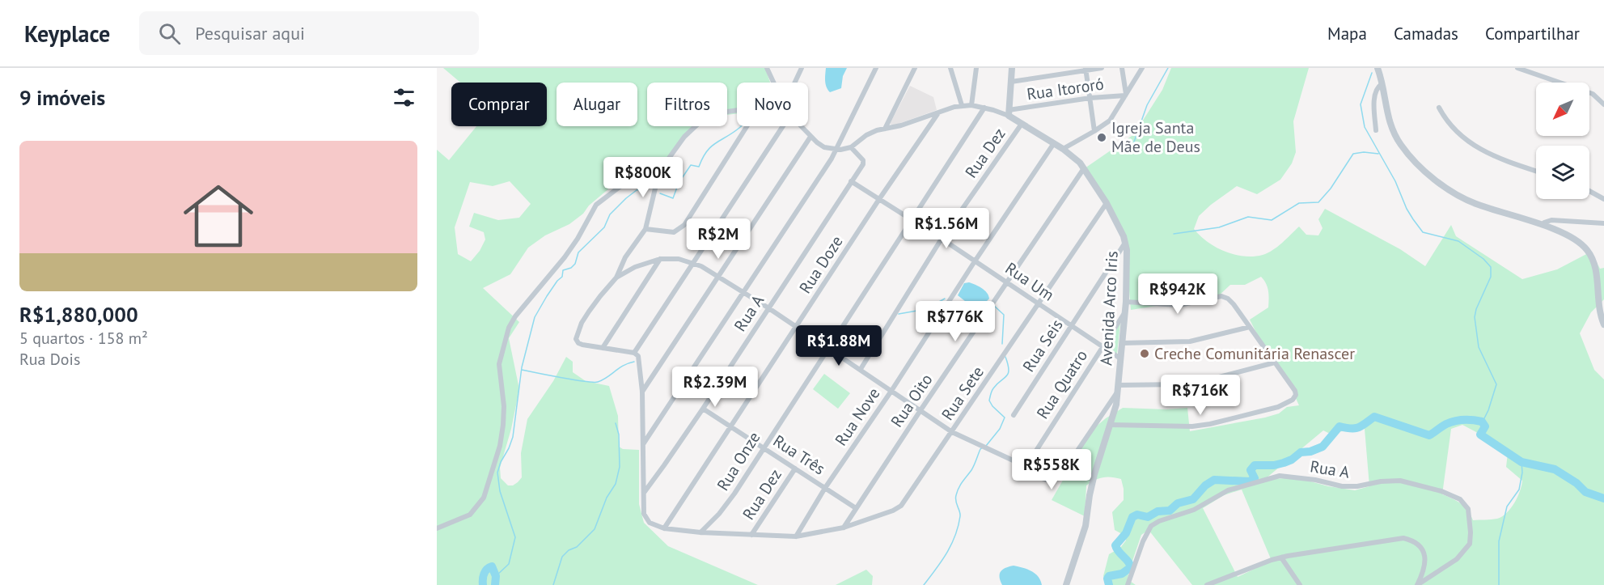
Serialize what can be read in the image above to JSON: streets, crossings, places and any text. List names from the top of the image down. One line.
{"streets":{"street":["Rua Itororó","Rua Dez","Rua Doze","Rua Um","Avenida Arco Iris","Rua A","Rua Seis","Rua Quatro","Rua Sete","Rua Oito","Rua Nove","Rua Três","Rua Onze"]},"crossings":[["Rua Itororó","Avenida Arco Iris"],["Rua Dez","Rua Um"],["Rua Dez","Avenida Arco Iris"],["Rua Dez","Rua Três"],["Rua Doze","Rua Um"],["Rua Doze","Avenida Arco Iris"],["Rua Doze","Rua Três"],["Rua Um","Avenida Arco Iris"],["Rua Um","Rua A"],["Rua Um","Rua Seis"],["Rua Um","Rua Quatro"],["Rua Um","Rua Sete"],["Rua Um","Rua Oito"],["Rua Um","Rua Nove"],["Rua Um","Rua Onze"],["Avenida Arco Iris","Rua A"],["Avenida Arco Iris","Rua Seis"],["Avenida Arco Iris","Rua Quatro"],["Avenida Arco Iris","Rua Sete"],["Avenida Arco Iris","Rua Oito"],["Avenida Arco Iris","Rua Nove"],["Avenida Arco Iris","Rua Onze"],["Rua A","Rua Três"],["Rua Sete","Rua Oito"],["Rua Oito","Rua Três"],["Rua Nove","Rua Três"],["Rua Três","Rua Onze"]],"places":["Igreja Santa Mãe de Deus","Creche Comunitária Renascer"],"north":"bottom left","page":{"header":"Keyplace","search":"Pesquisar aqui","nav":["Mapa","Camadas","Compartilhar"],"heading":"9 imóveis","chip":["Comprar","Alugar","Filtros","Novo"],"list":[{"name":"R$1,880,000","note":"5 quartos · 158 m² · Rua Dois"}],"price":["R$800K","R$1.56M","R$2M","R$942K","R$776K","R$1.88M","R$2.39M","R$716K","R$558K"]}}
